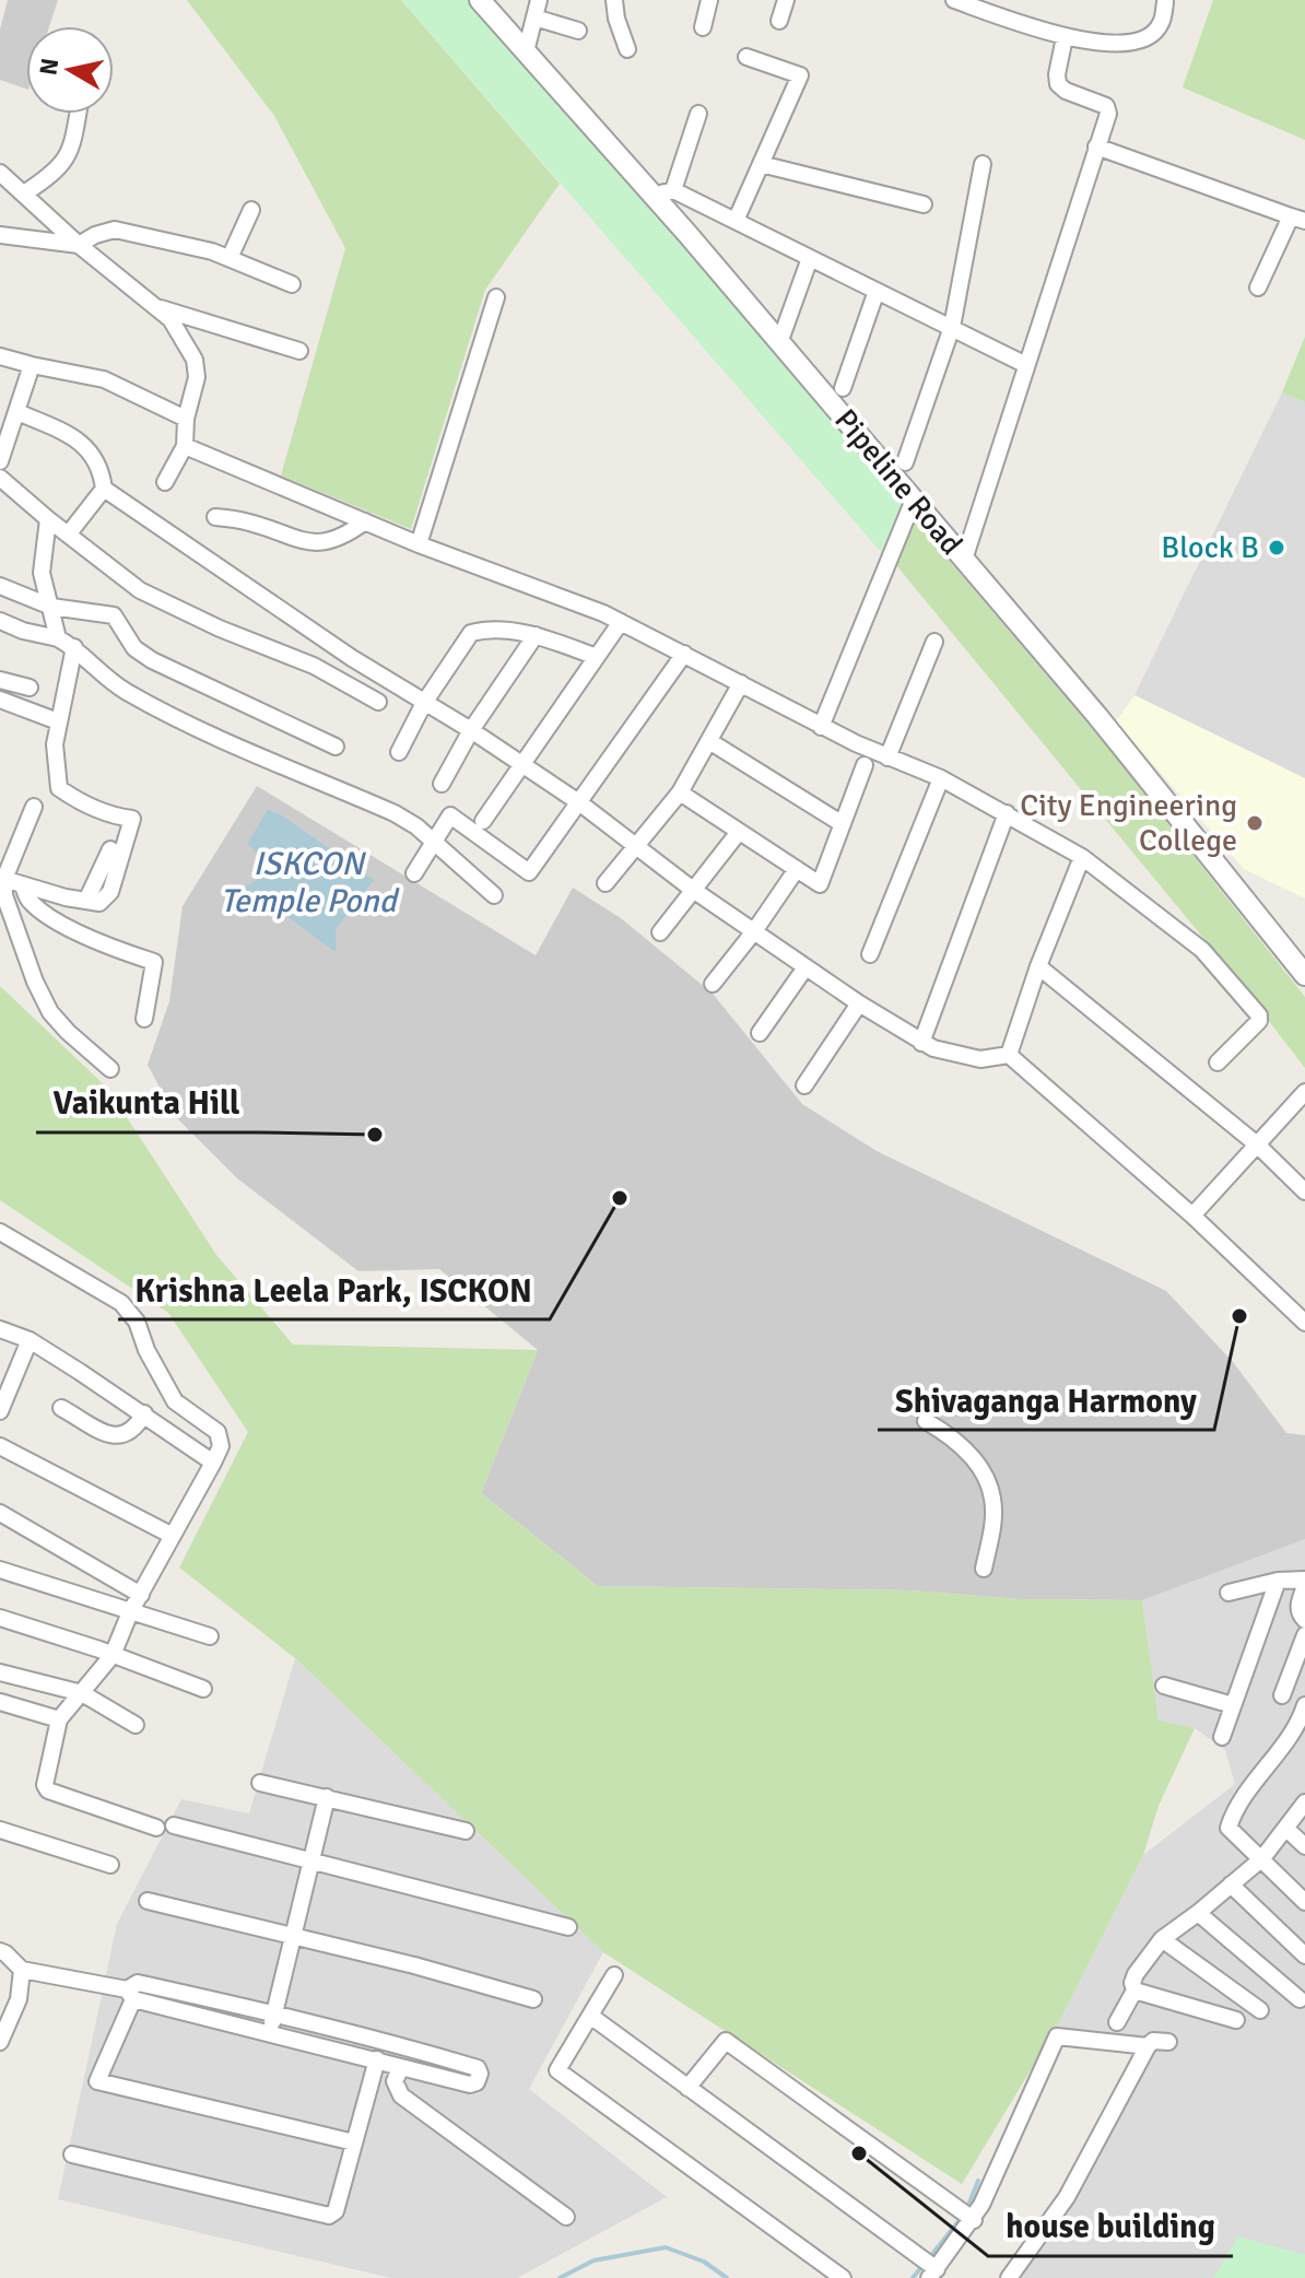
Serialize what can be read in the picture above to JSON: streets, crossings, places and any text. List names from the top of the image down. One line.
{"streets":{"street":["Pipeline Road"]},"water":["ISKCON Temple Pond"],"places":["Block B","City Engineering College","Vaikunta Hill","Krishna Leela Park, ISCKON","Shivaganga Harmony","house building"],"north":"left"}
